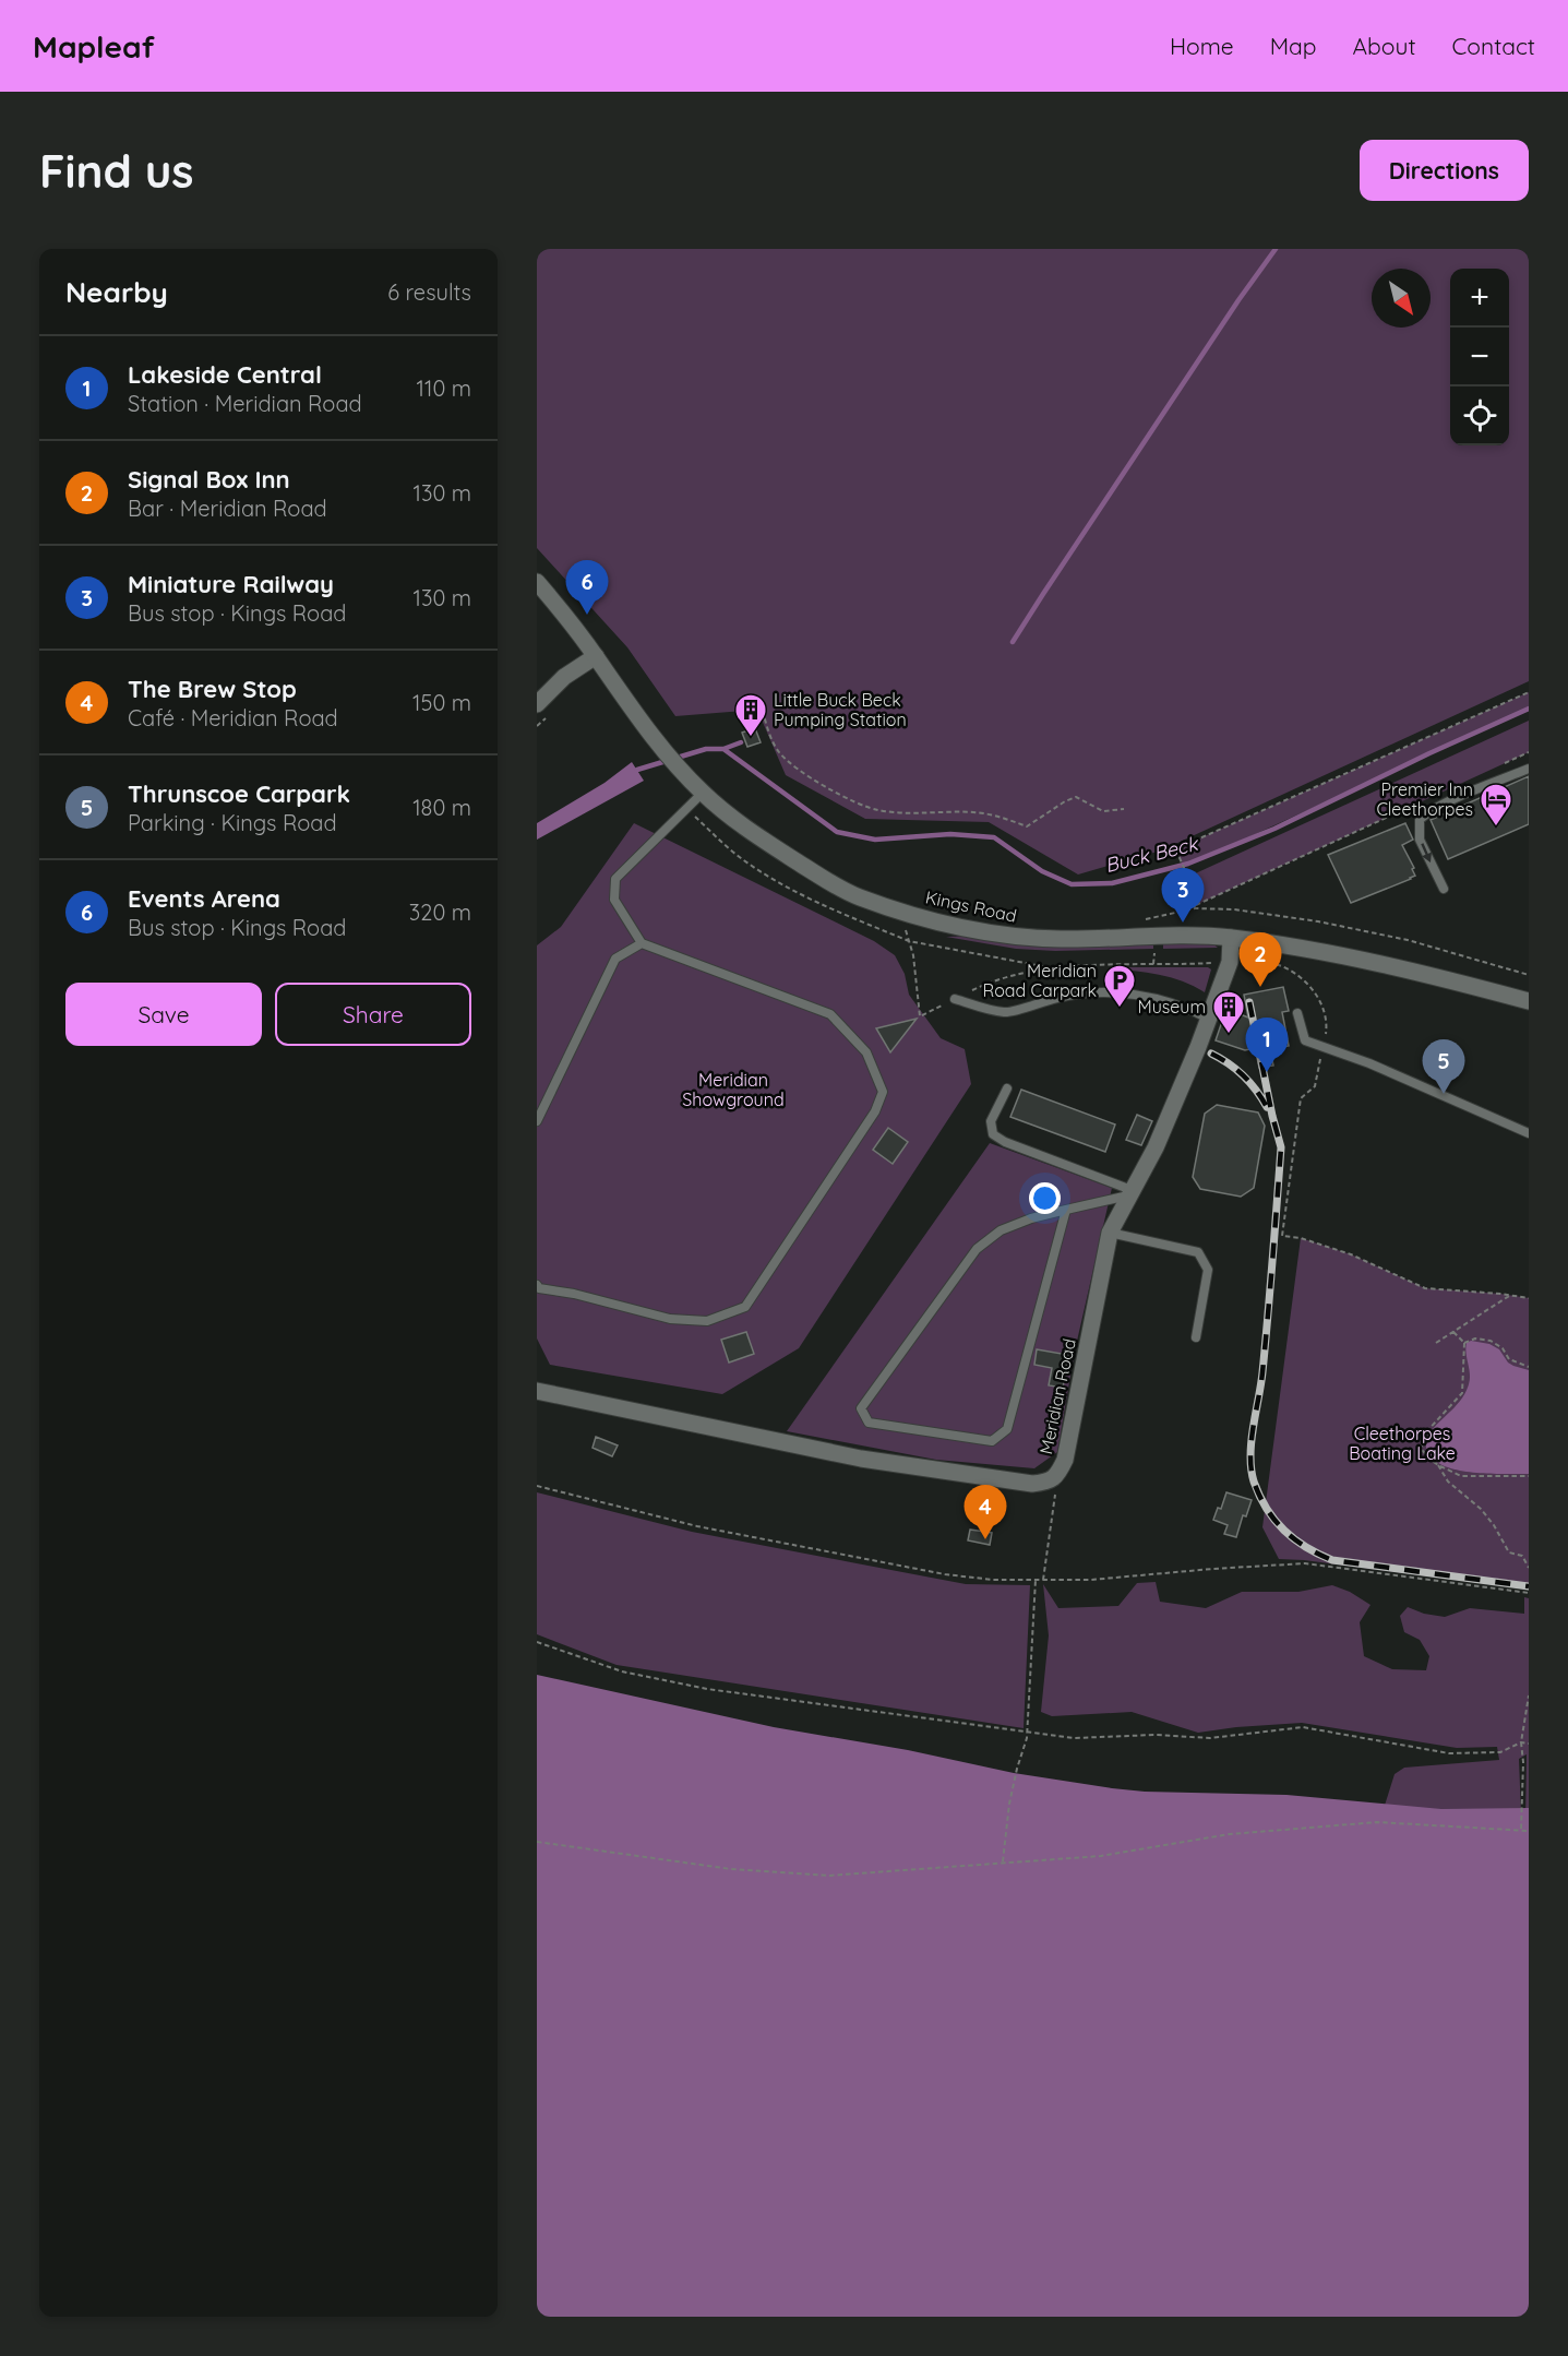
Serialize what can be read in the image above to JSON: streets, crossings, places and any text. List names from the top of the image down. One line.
{"streets":{"street":["Kings Road","Meridian Road"]},"crossings":[["Kings Road","Meridian Road"]],"water":["Buck Beck"],"parks":["Meridian Showground","Cleethorpes Boating Lake"],"places":{"building":["Little Buck Beck Pumping Station","Museum"],"hotel":["Premier Inn Cleethorpes"],"parking":["Meridian Road Carpark"]},"north":"bottom right","page":{"header":"Mapleaf","nav":["Home","Map","About","Contact"],"buttons":["Directions",["Save","Share"]],"title":"Find us","heading":["Nearby","6 results"],"map_buttons":["+","−"],"list":[{"mark":"1","name":"Lakeside Central","note":"Station · Meridian Road","value":"110 m"},{"mark":"2","name":"Signal Box Inn","note":"Bar · Meridian Road","value":"130 m"},{"mark":"3","name":"Miniature Railway","note":"Bus stop · Kings Road","value":"130 m"},{"mark":"4","name":"The Brew Stop","note":"Café · Meridian Road","value":"150 m"},{"mark":"5","name":"Thrunscoe Carpark","note":"Parking · Kings Road","value":"180 m"},{"mark":"6","name":"Events Arena","note":"Bus stop · Kings Road","value":"320 m"}],"pins":["6","3","2","1","5","4"]}}
